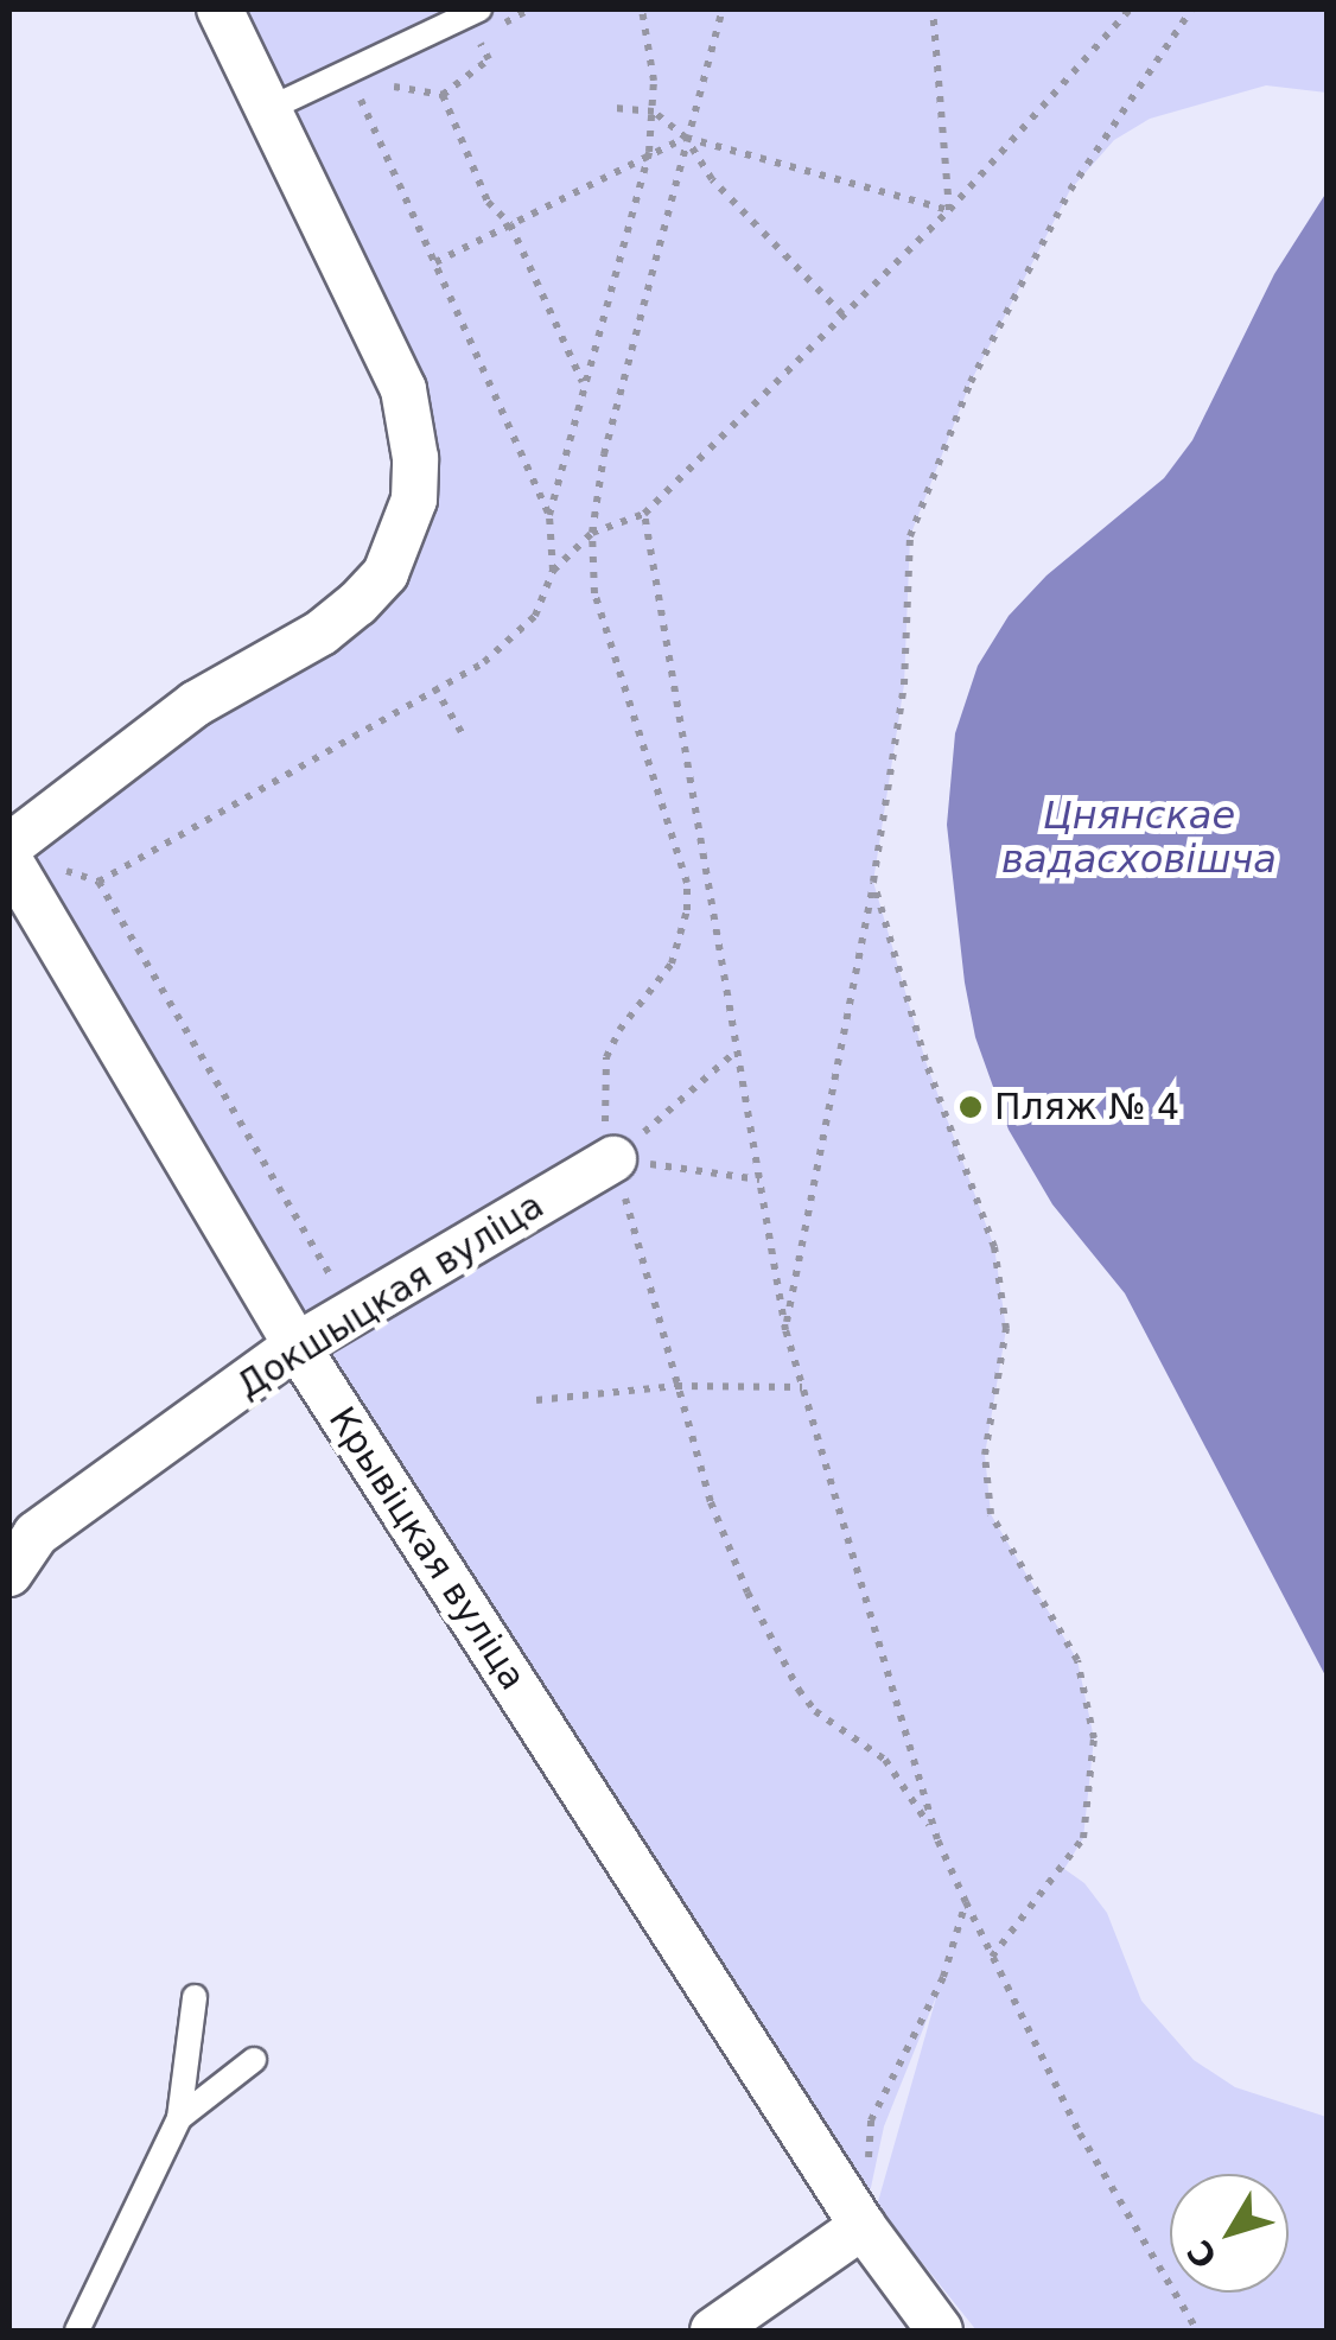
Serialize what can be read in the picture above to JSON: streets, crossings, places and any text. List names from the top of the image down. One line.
{"streets":{"street":["Докшыцкая вуліца","Крывіцкая вуліца"]},"crossings":[["Докшыцкая вуліца","Крывіцкая вуліца"]],"water":["Цнянскае вадасховішча"],"places":["Пляж № 4"],"north":"bottom left"}
